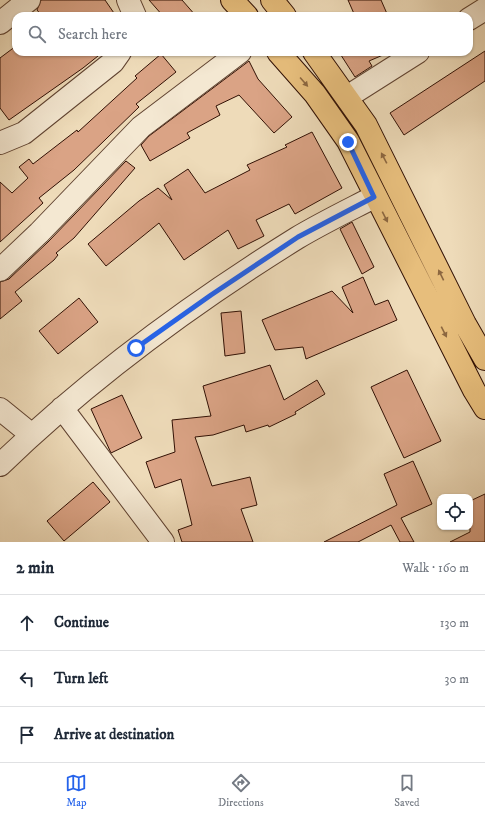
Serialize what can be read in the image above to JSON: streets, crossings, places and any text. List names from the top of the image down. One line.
{"page":{"search":"Search here","heading":["2 min","Walk · 160 m"],"list":[["Continue","130 m"],["Turn left","30 m"],"Arrive at destination"],"nav":["Map","Directions","Saved"]}}
